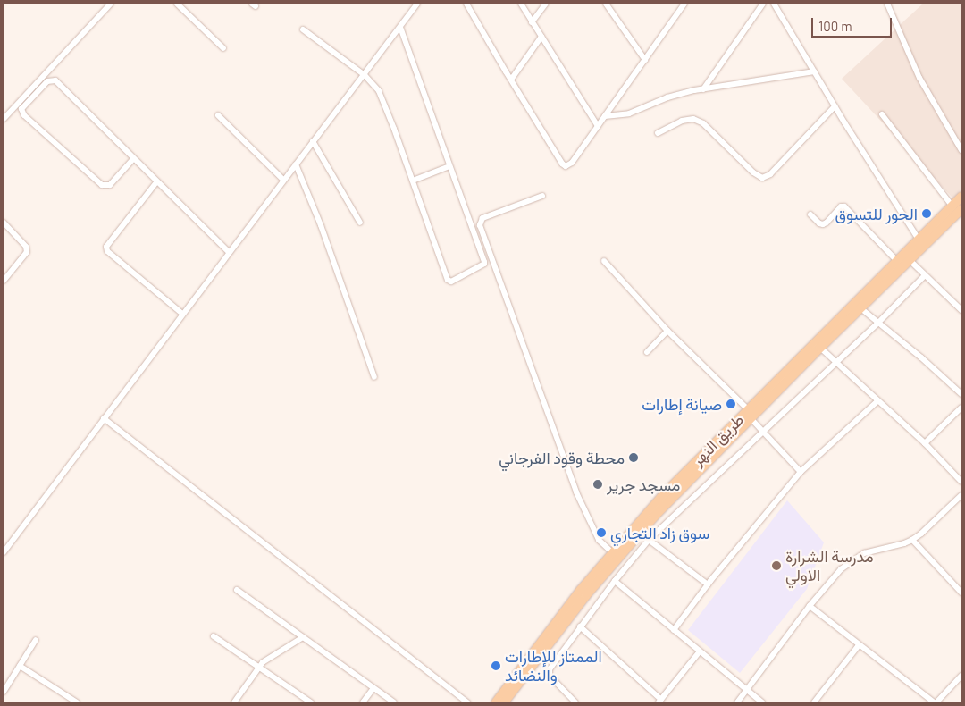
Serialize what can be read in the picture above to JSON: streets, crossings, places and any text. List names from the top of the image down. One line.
{"streets":{"main road":["طريق النهر"]},"places":["الحور للتسوق","صيانة إطارات","محطة وقود الفرجاني","مسجد جرير","سوق زاد التجاري","مدرسة الشرارة الاولي","الممتاز للإطارات والنضائد"],"scale_bar":"100 m"}
